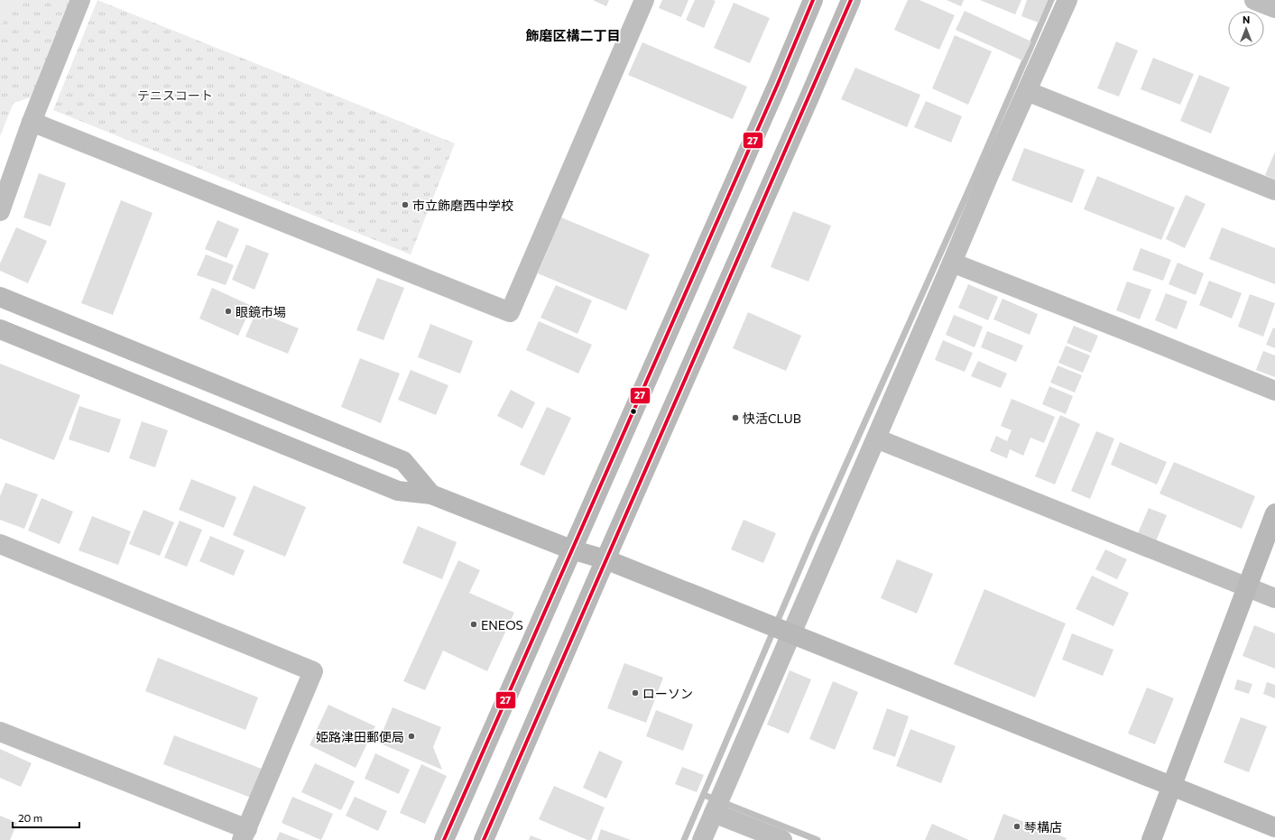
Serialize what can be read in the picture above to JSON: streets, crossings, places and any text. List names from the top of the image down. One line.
{"districts":["飾磨区構二丁目"],"parks":["テニスコート"],"places":["市立飾磨西中学校","眼鏡市場","快活CLUB","ENEOS","ローソン","姫路津田郵便局","琴構店"],"lines":["transit line 27"],"scale_bar":"20 m","north":"top"}
